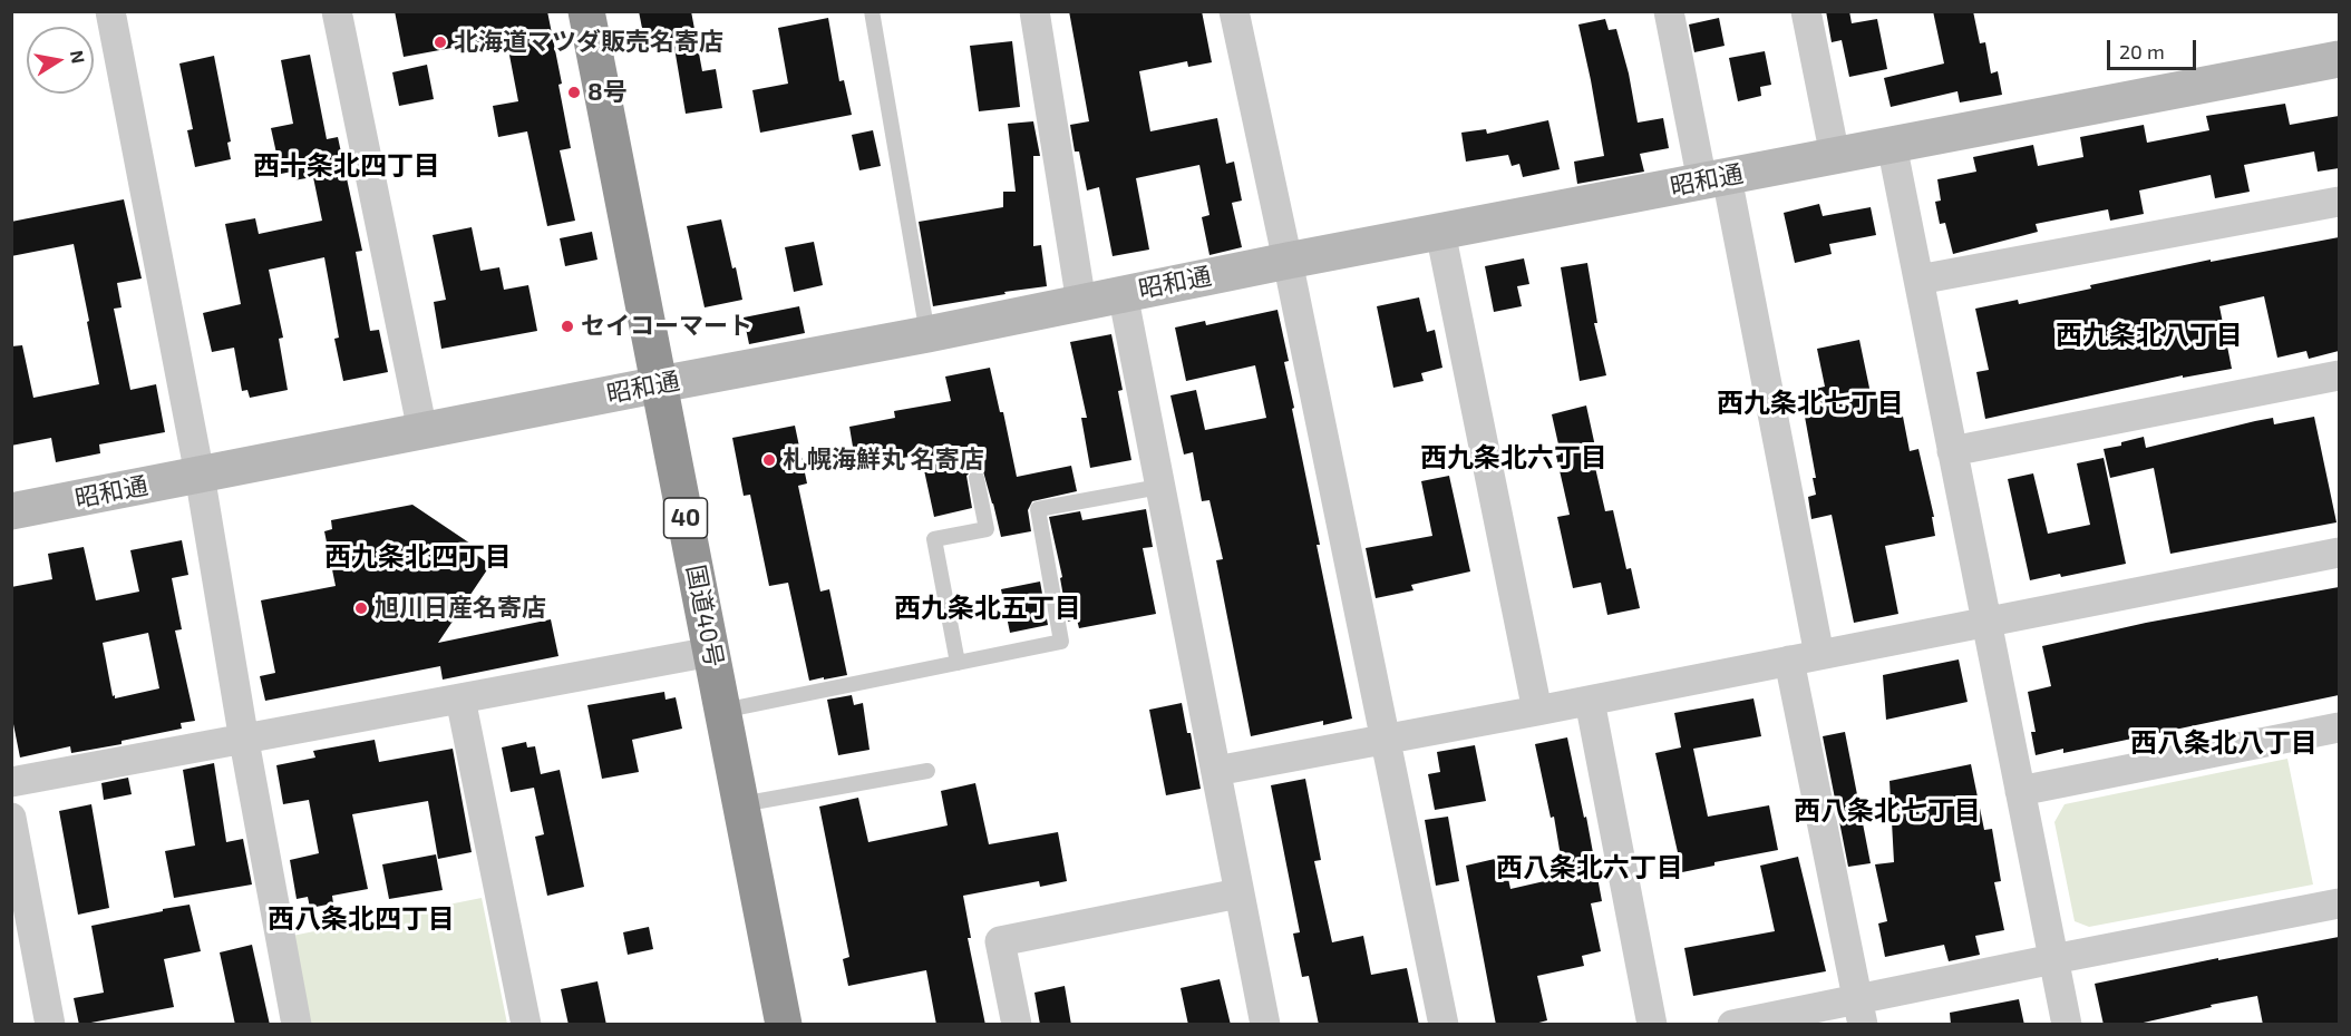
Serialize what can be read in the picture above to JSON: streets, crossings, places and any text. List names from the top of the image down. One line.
{"streets":{"highway":["40","国道40号"],"street":["昭和通"]},"crossings":[["昭和通","国道40号"]],"districts":["西十条北四丁目","西九条北八丁目","西九条北七丁目","西九条北六丁目","西九条北四丁目","西九条北五丁目","西八条北八丁目","西八条北七丁目","西八条北六丁目","西八条北四丁目"],"places":["北海道マツダ販売名寄店","8号","セイコーマート","札幌海鮮丸 名寄店","旭川日産名寄店"],"scale_bar":"20 m","north":"right"}
